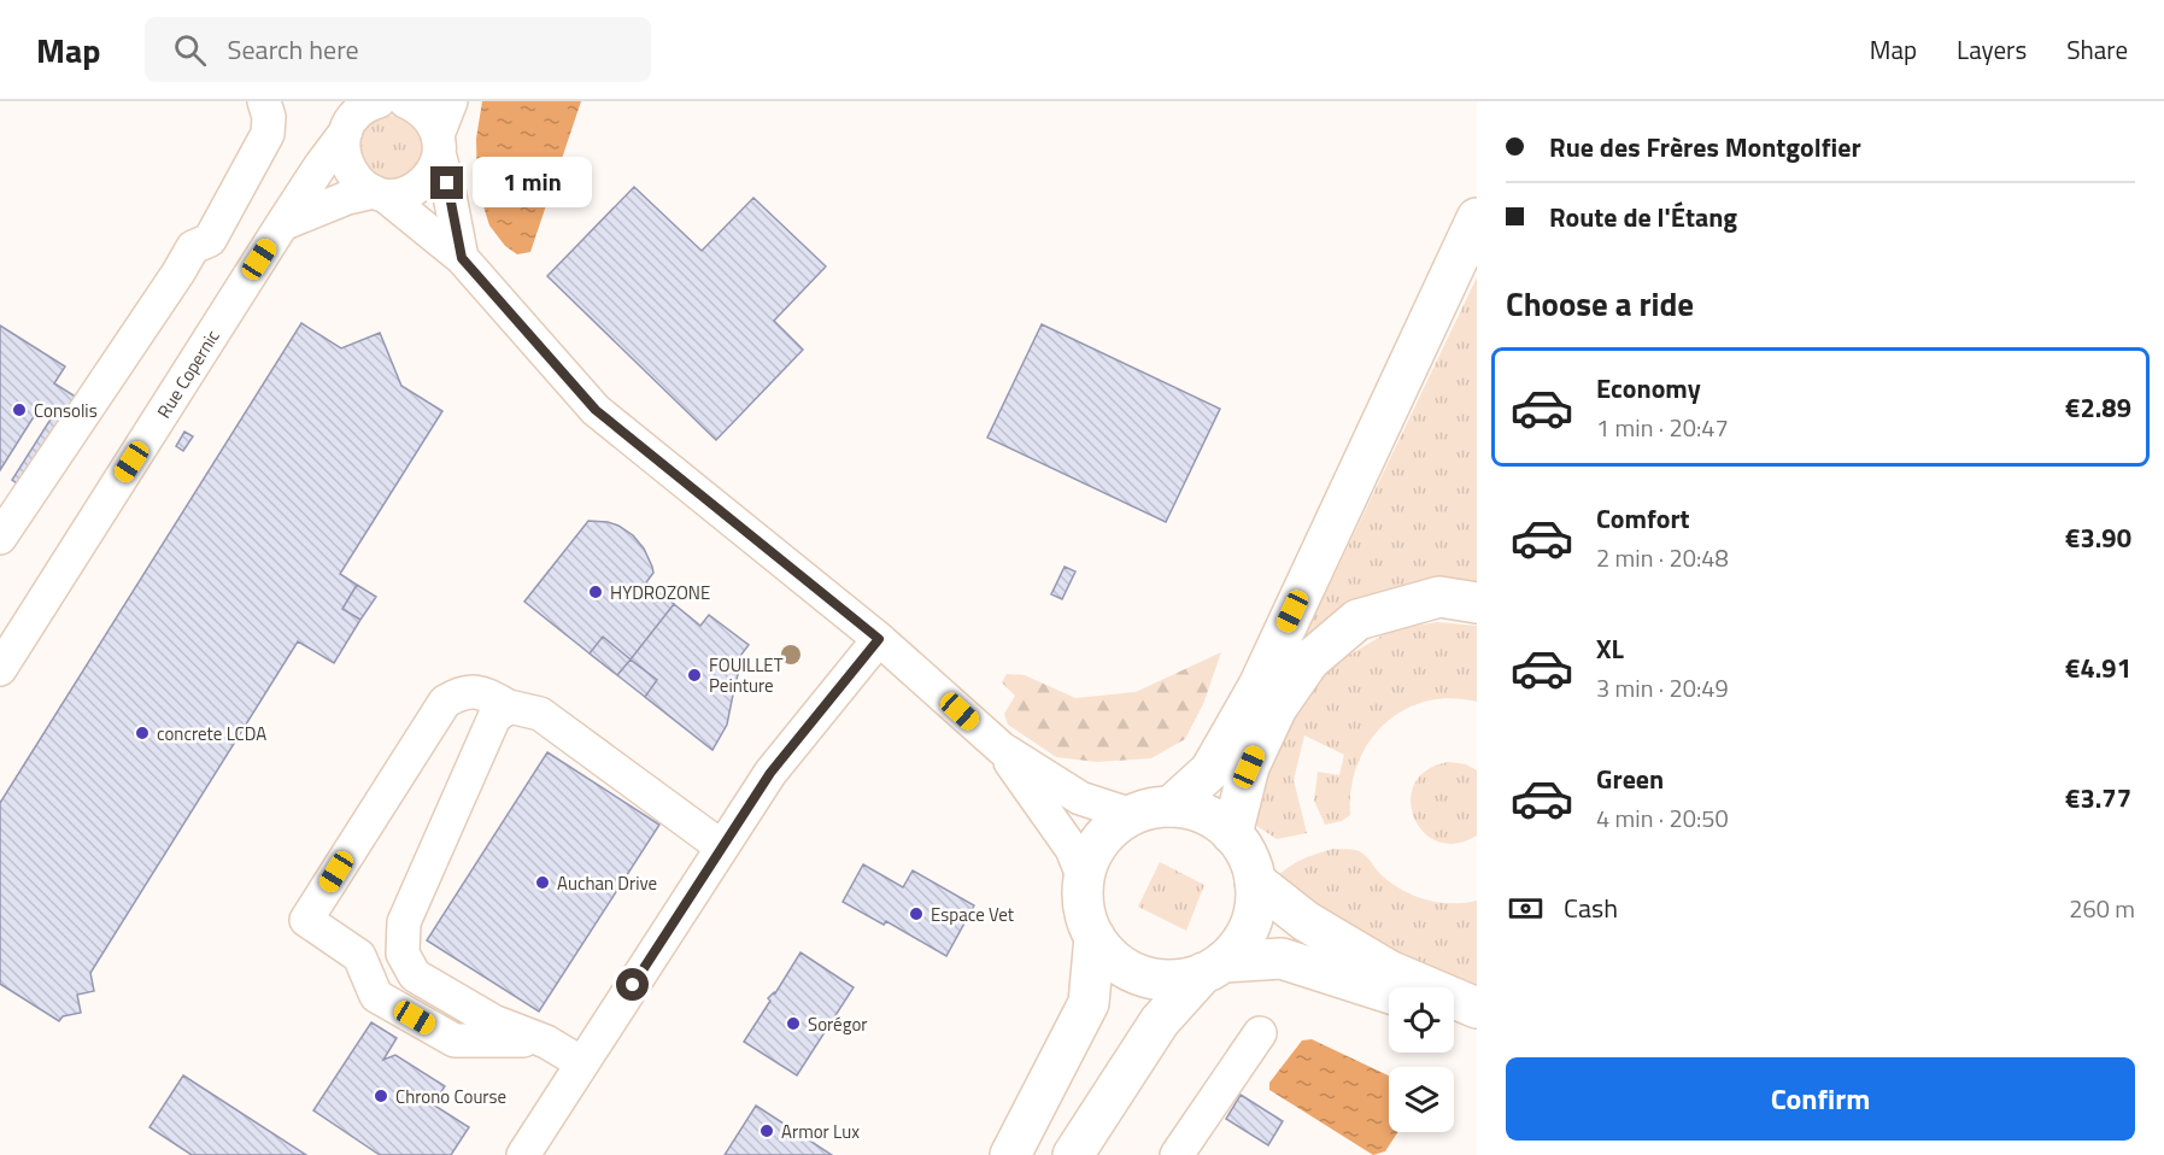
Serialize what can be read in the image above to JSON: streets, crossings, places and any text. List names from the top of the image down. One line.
{"streets":{"street":["Rue Copernic"]},"places":["Consolis","HYDROZONE","FOUILLET Peinture","concrete LCDA","Auchan Drive","Espace Vet","Sorégor","Chrono Course","Armor Lux"],"page":{"header":"Map","search":"Search here","nav":["Map","Layers","Share"],"banner":["Rue des Frères Montgolfier","Route de l'Étang"],"bubble":"1 min","heading":"Choose a ride","list":[{"name":"Economy","note":"1 min · 20:47","value":"€2.89"},{"name":"Comfort","note":"2 min · 20:48","value":"€3.90"},{"name":"XL","note":"3 min · 20:49","value":"€4.91"},{"name":"Green","note":"4 min · 20:50","value":"€3.77"}],"pay":["Cash","260 m"],"buttons":"Confirm"}}
